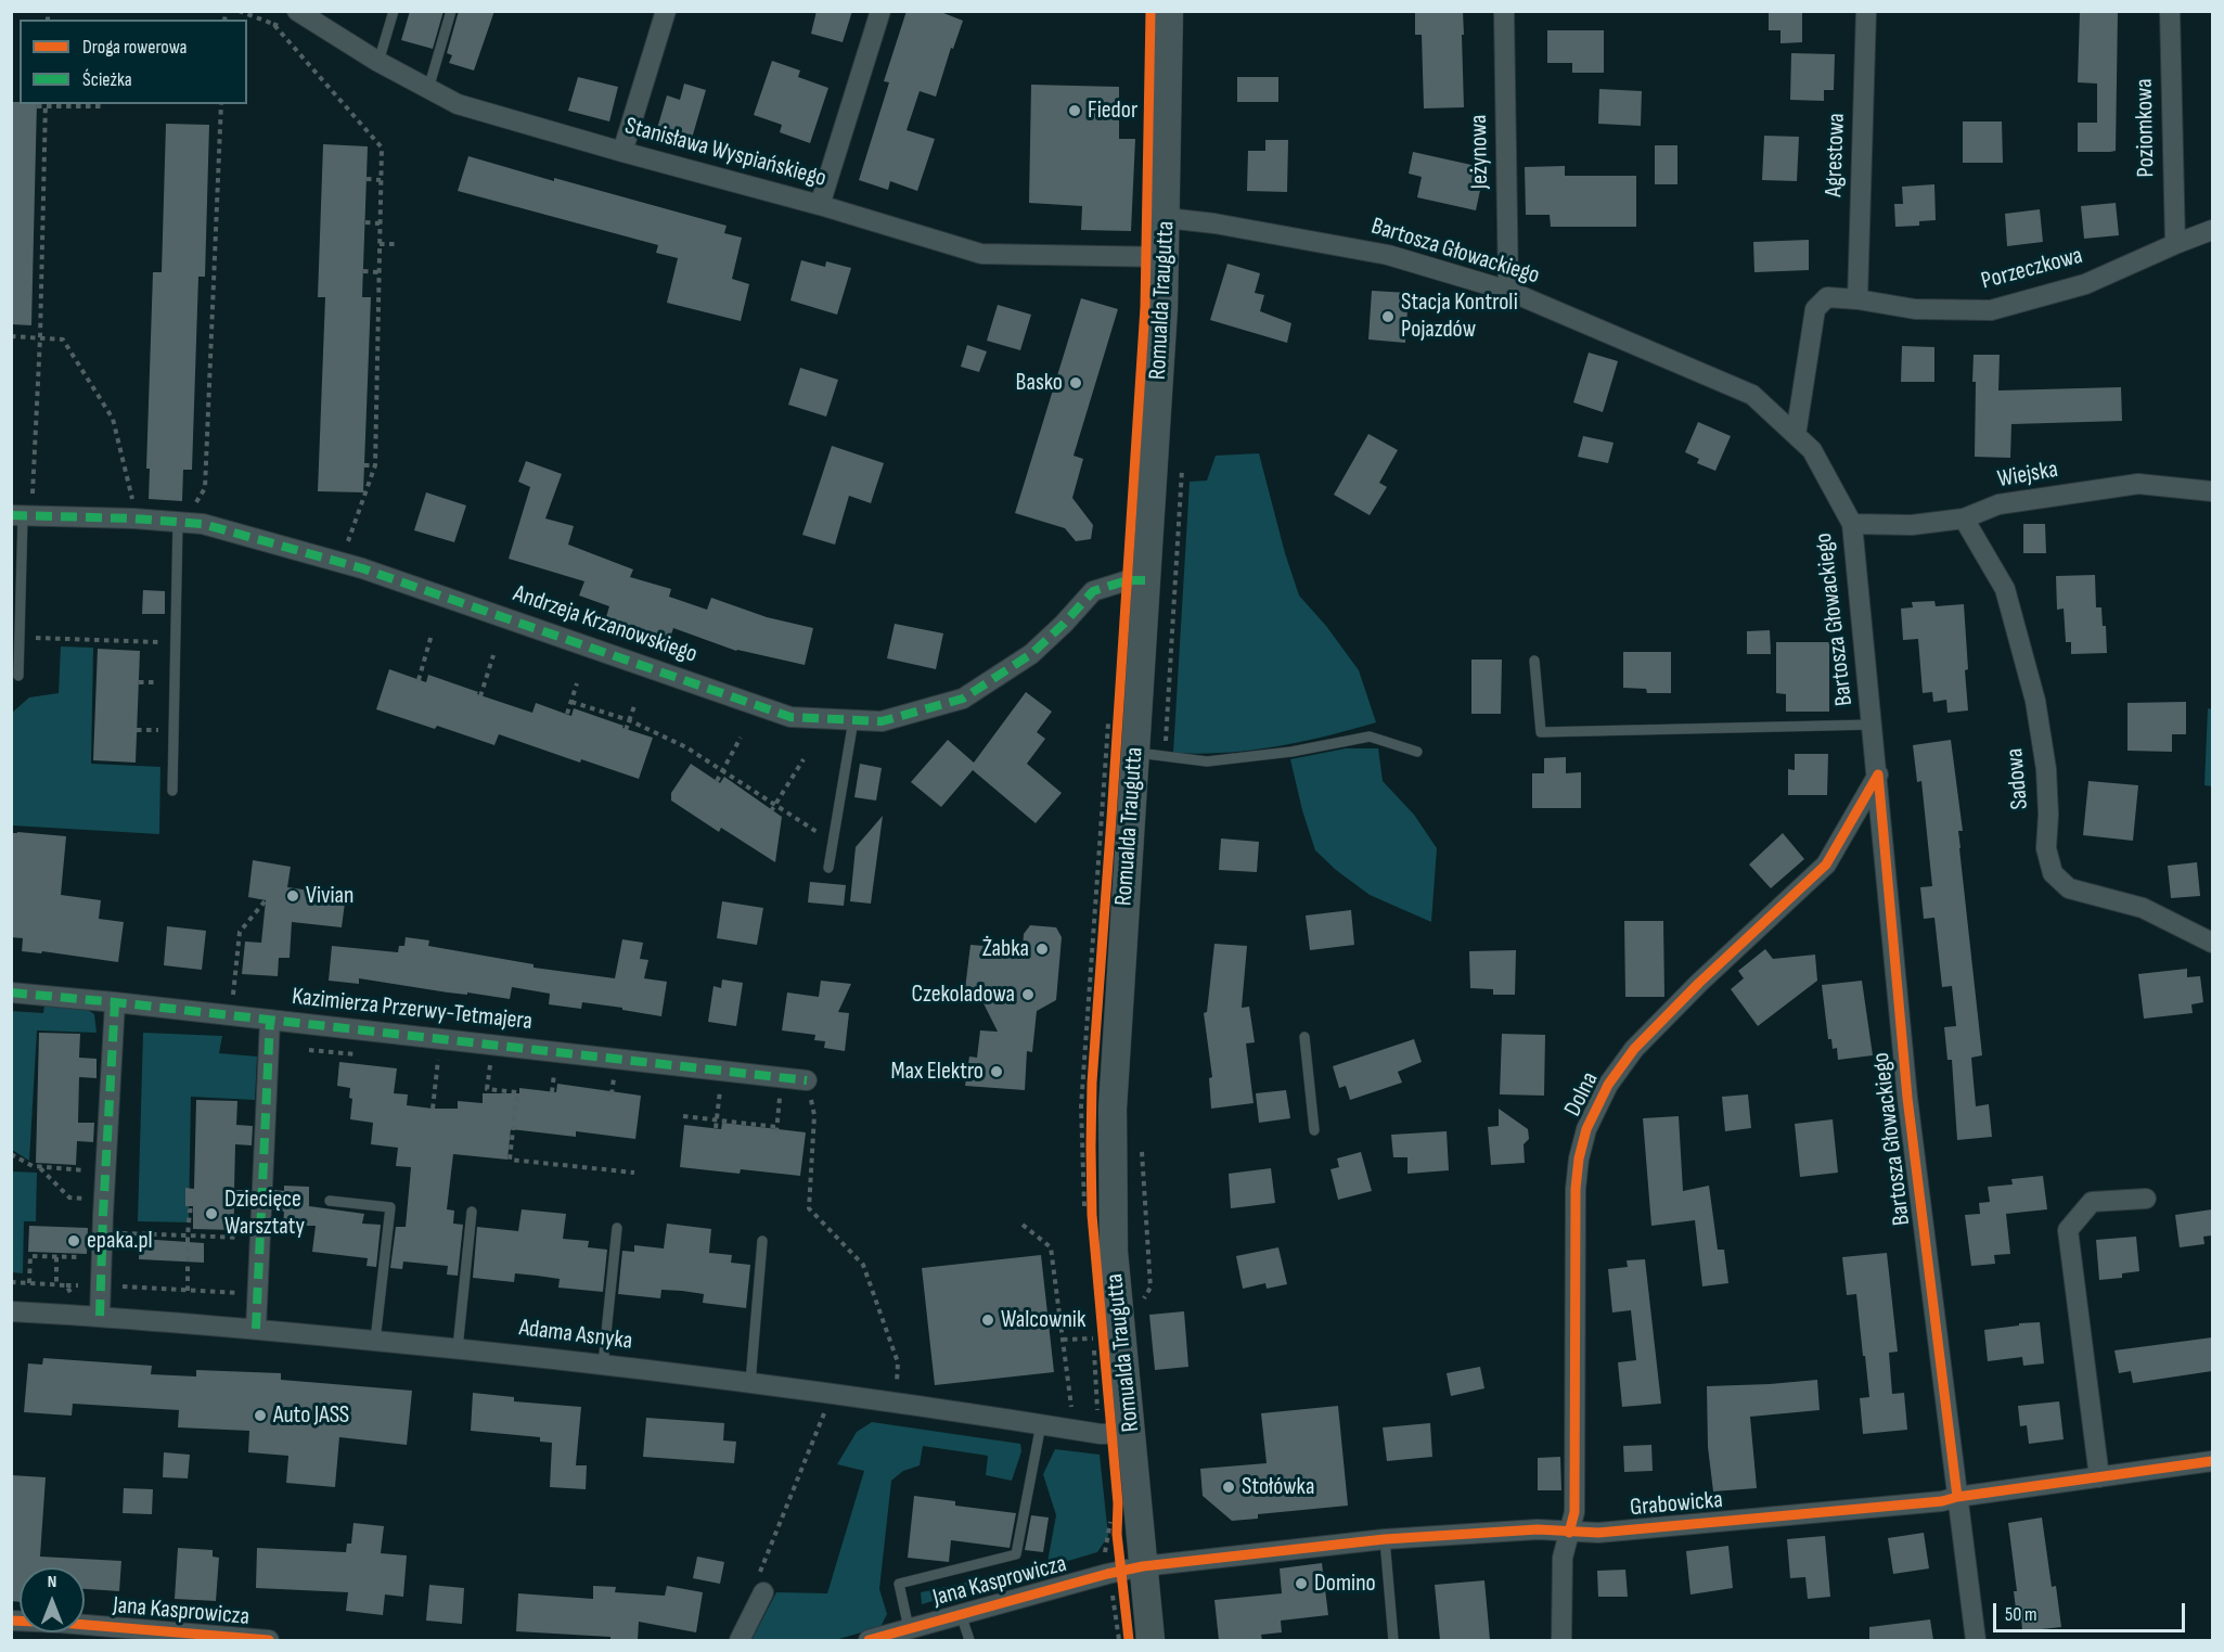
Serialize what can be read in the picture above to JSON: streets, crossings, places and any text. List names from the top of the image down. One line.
{"streets":{"street":["Poziomkowa","Jeżynowa","Stanisława Wyspiańskiego","Agrestowa","Bartosza Głowackiego","Porzeczkowa","Romualda Traugutta","Wiejska","Andrzeja Krzanowskiego","Sadowa","Kazimierza Przerwy-Tetmajera","Dolna","Adama Asnyka","Grabowicka","Jana Kasprowicza"]},"crossings":[["Poziomkowa","Porzeczkowa"],["Jeżynowa","Bartosza Głowackiego"],["Stanisława Wyspiańskiego","Romualda Traugutta"],["Agrestowa","Porzeczkowa"],["Bartosza Głowackiego","Porzeczkowa"],["Bartosza Głowackiego","Romualda Traugutta"],["Bartosza Głowackiego","Wiejska"],["Bartosza Głowackiego","Dolna"],["Bartosza Głowackiego","Grabowicka"],["Romualda Traugutta","Andrzeja Krzanowskiego"],["Romualda Traugutta","Adama Asnyka"],["Romualda Traugutta","Grabowicka"],["Romualda Traugutta","Jana Kasprowicza"],["Wiejska","Sadowa"],["Dolna","Grabowicka"],["Grabowicka","Jana Kasprowicza"]],"places":["Fiedor","Stacja Kontroli Pojazdów","Basko","Vivian","Żabka","Czekoladowa","Max Elektro","Dziecięce Warsztaty","epaka.pl","Walcownik","Auto JASS","Stołówka","Domino"],"legend":["Droga rowerowa","Ścieżka"],"scale_bar":"50 m","north":"top"}
